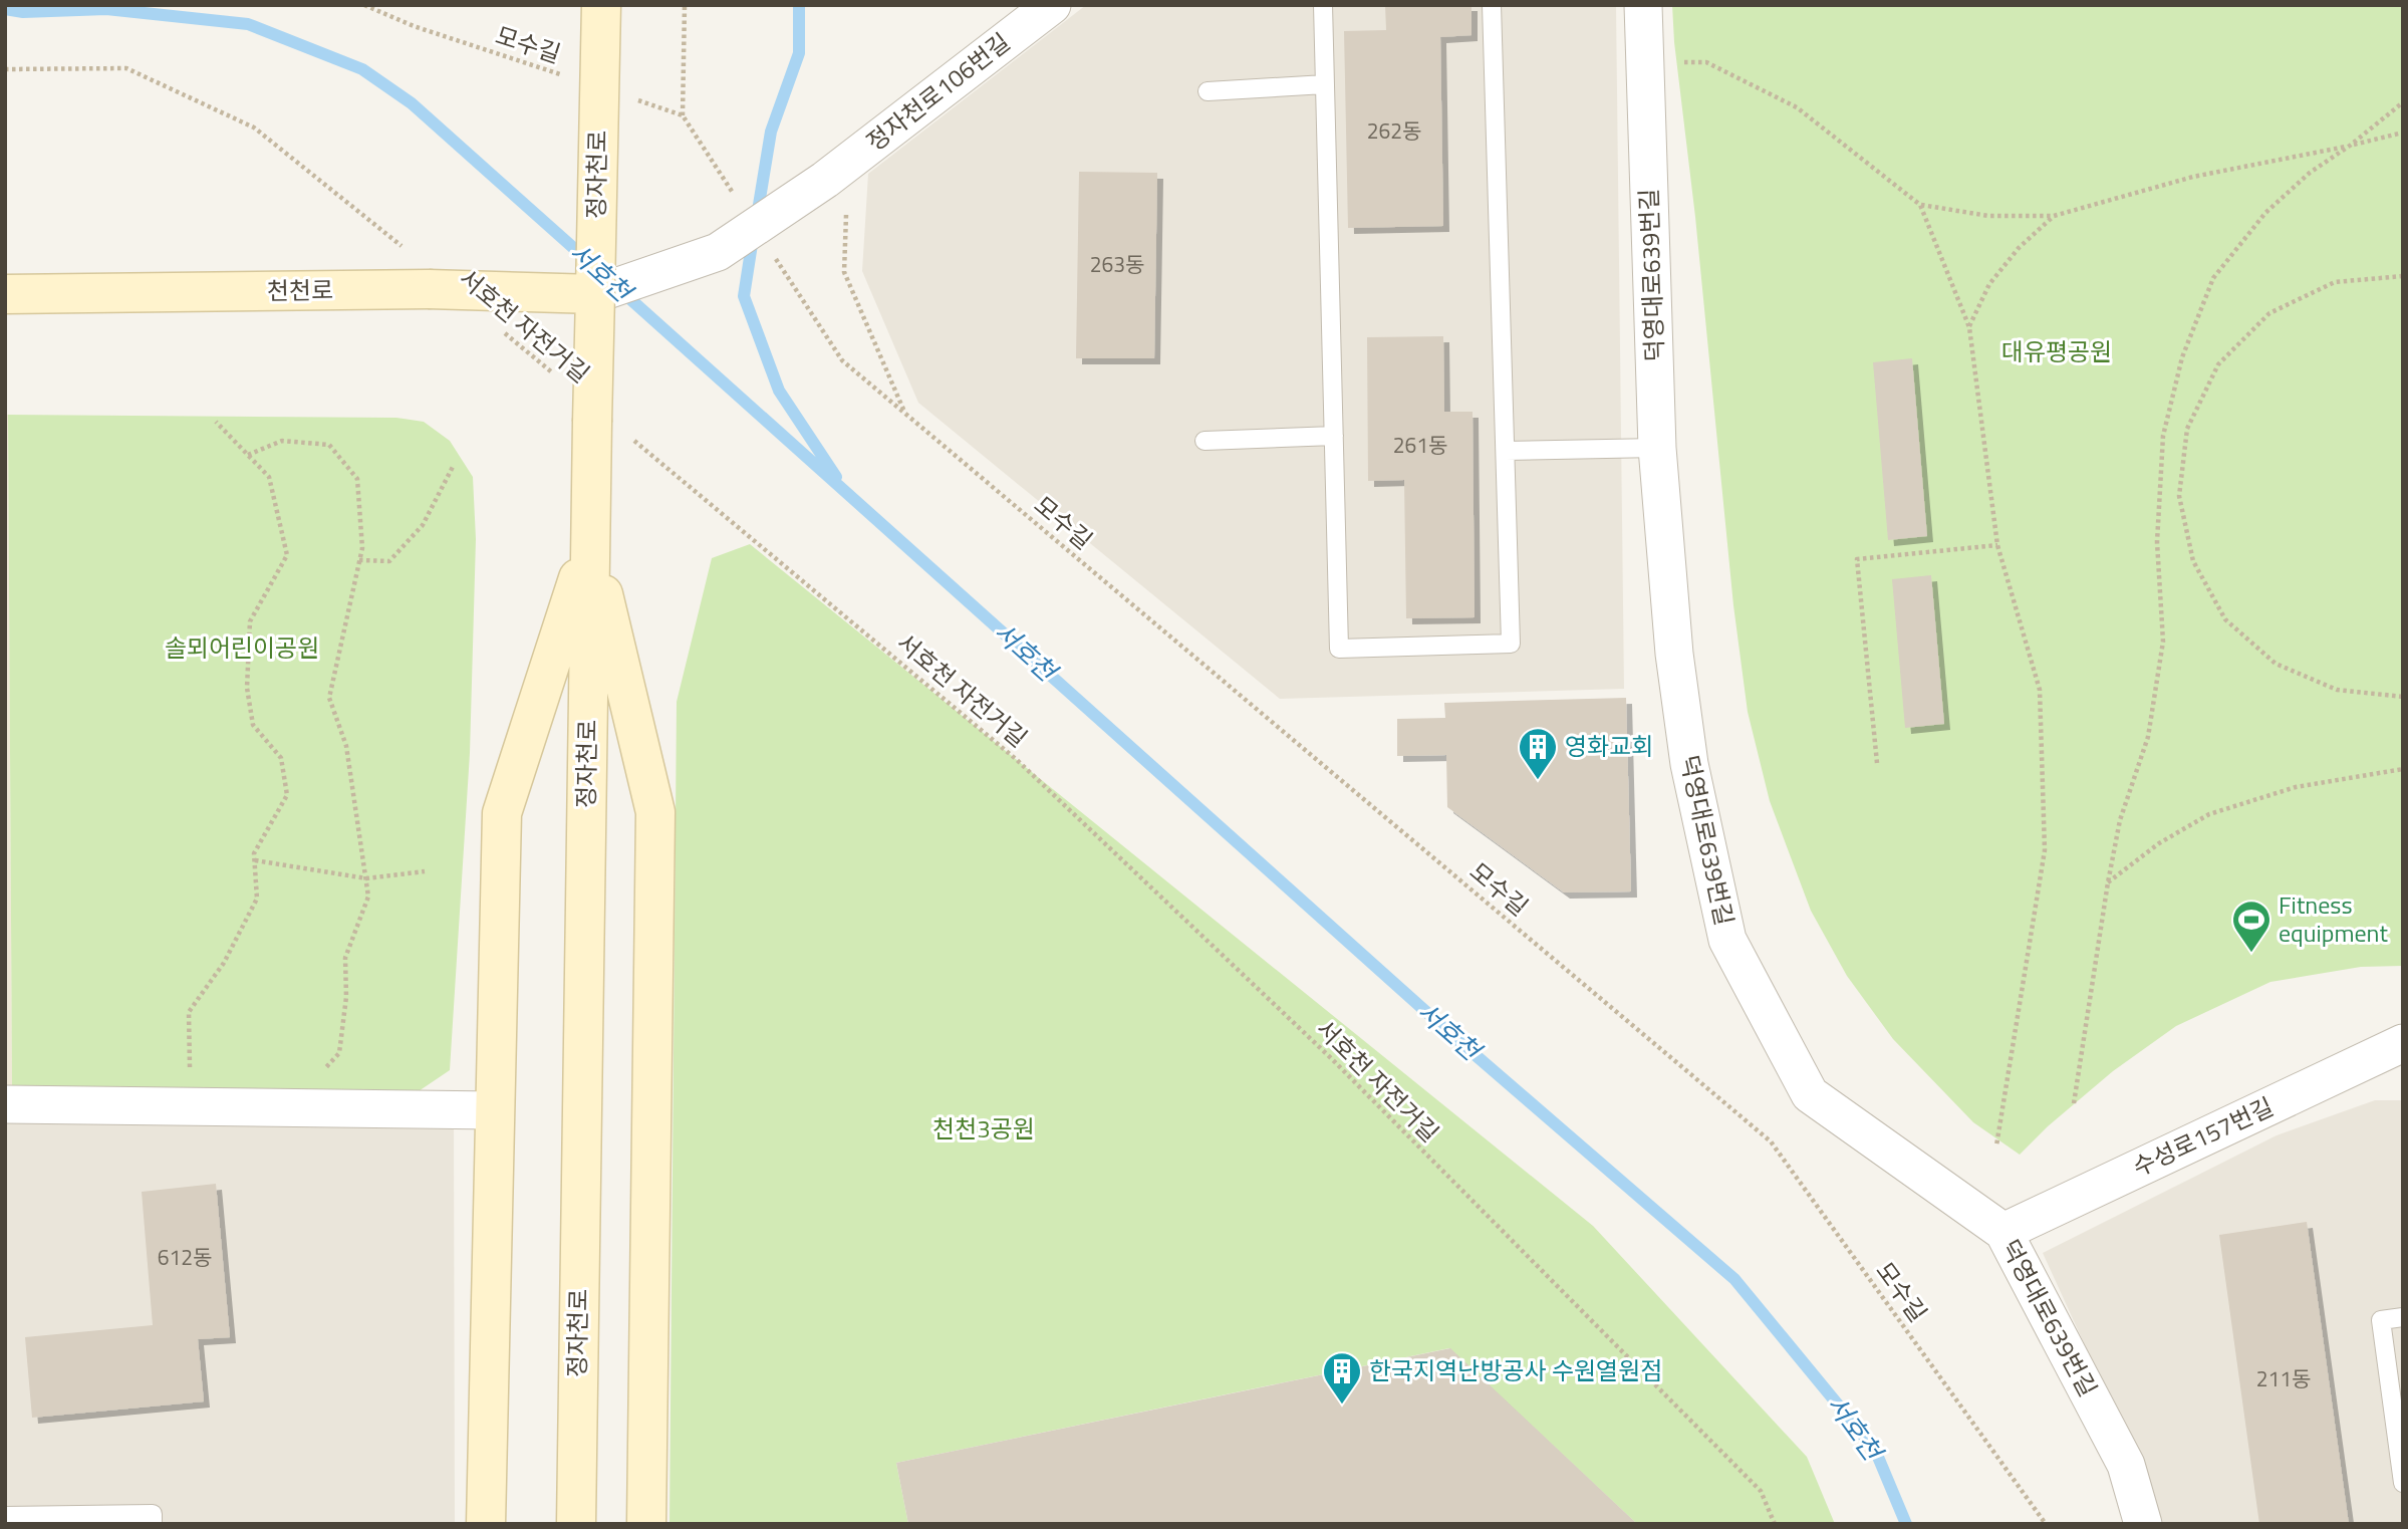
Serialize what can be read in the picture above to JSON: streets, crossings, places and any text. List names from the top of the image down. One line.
{"streets":{"street":["정자천로106번길","정자천로","덕영대로639번길","천천로","수성로157번길"],"path":["모수길","서호천 자전거길"]},"crossings":[["정자천로106번길","정자천로"],["정자천로106번길","천천로"],["정자천로","천천로"],["덕영대로639번길","수성로157번길"]],"water":["서호천"],"parks":["대유평공원","솔뫼어린이공원","천천3공원"],"places":{"building":["영화교회","한국지역난방공사 수원열원점"],"sports":["Fitness equipment"]},"house_numbers":["262동","263동","261동","612동","211동"]}
